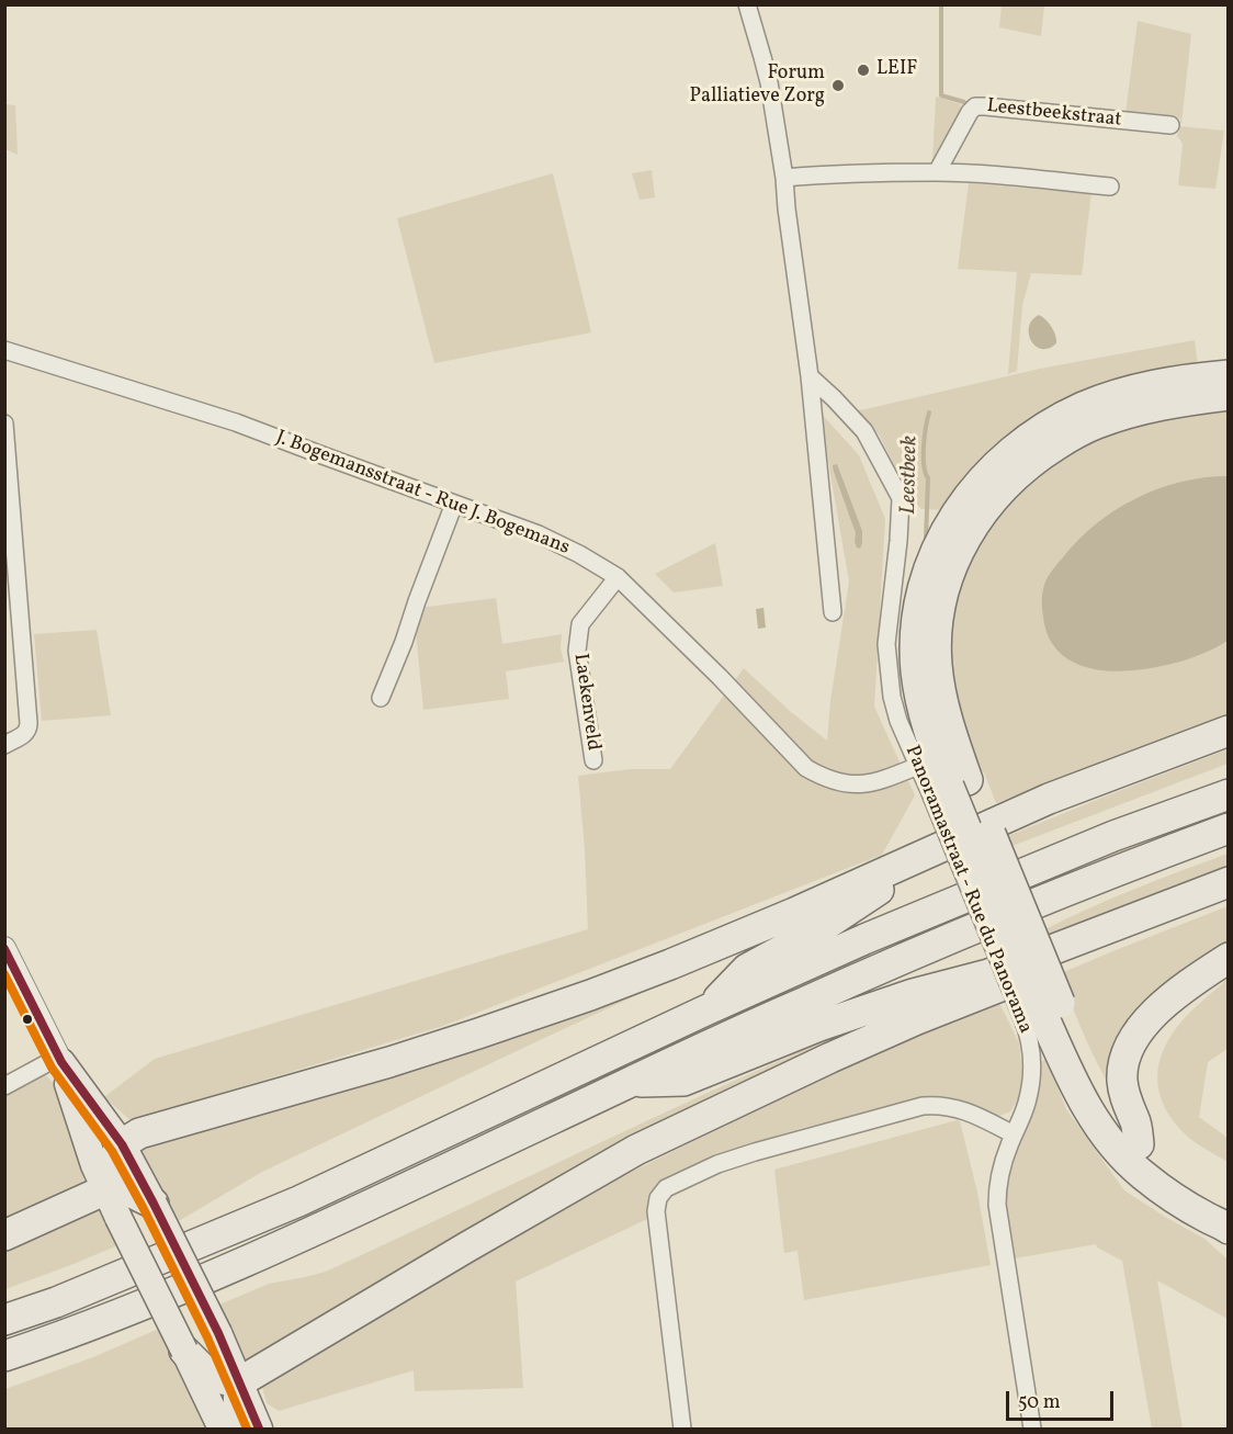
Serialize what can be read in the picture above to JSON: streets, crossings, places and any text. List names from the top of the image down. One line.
{"streets":{"street":["Leestbeekstraat","J. Bogemansstraat - Rue J. Bogemans","Laekenveld","Panoramastraat - Rue du Panorama"]},"crossings":[["J. Bogemansstraat - Rue J. Bogemans","Laekenveld"],["J. Bogemansstraat - Rue J. Bogemans","Panoramastraat - Rue du Panorama"]],"water":["Leestbeek"],"places":["LEIF","Forum Palliatieve Zorg"],"scale_bar":"50 m"}
